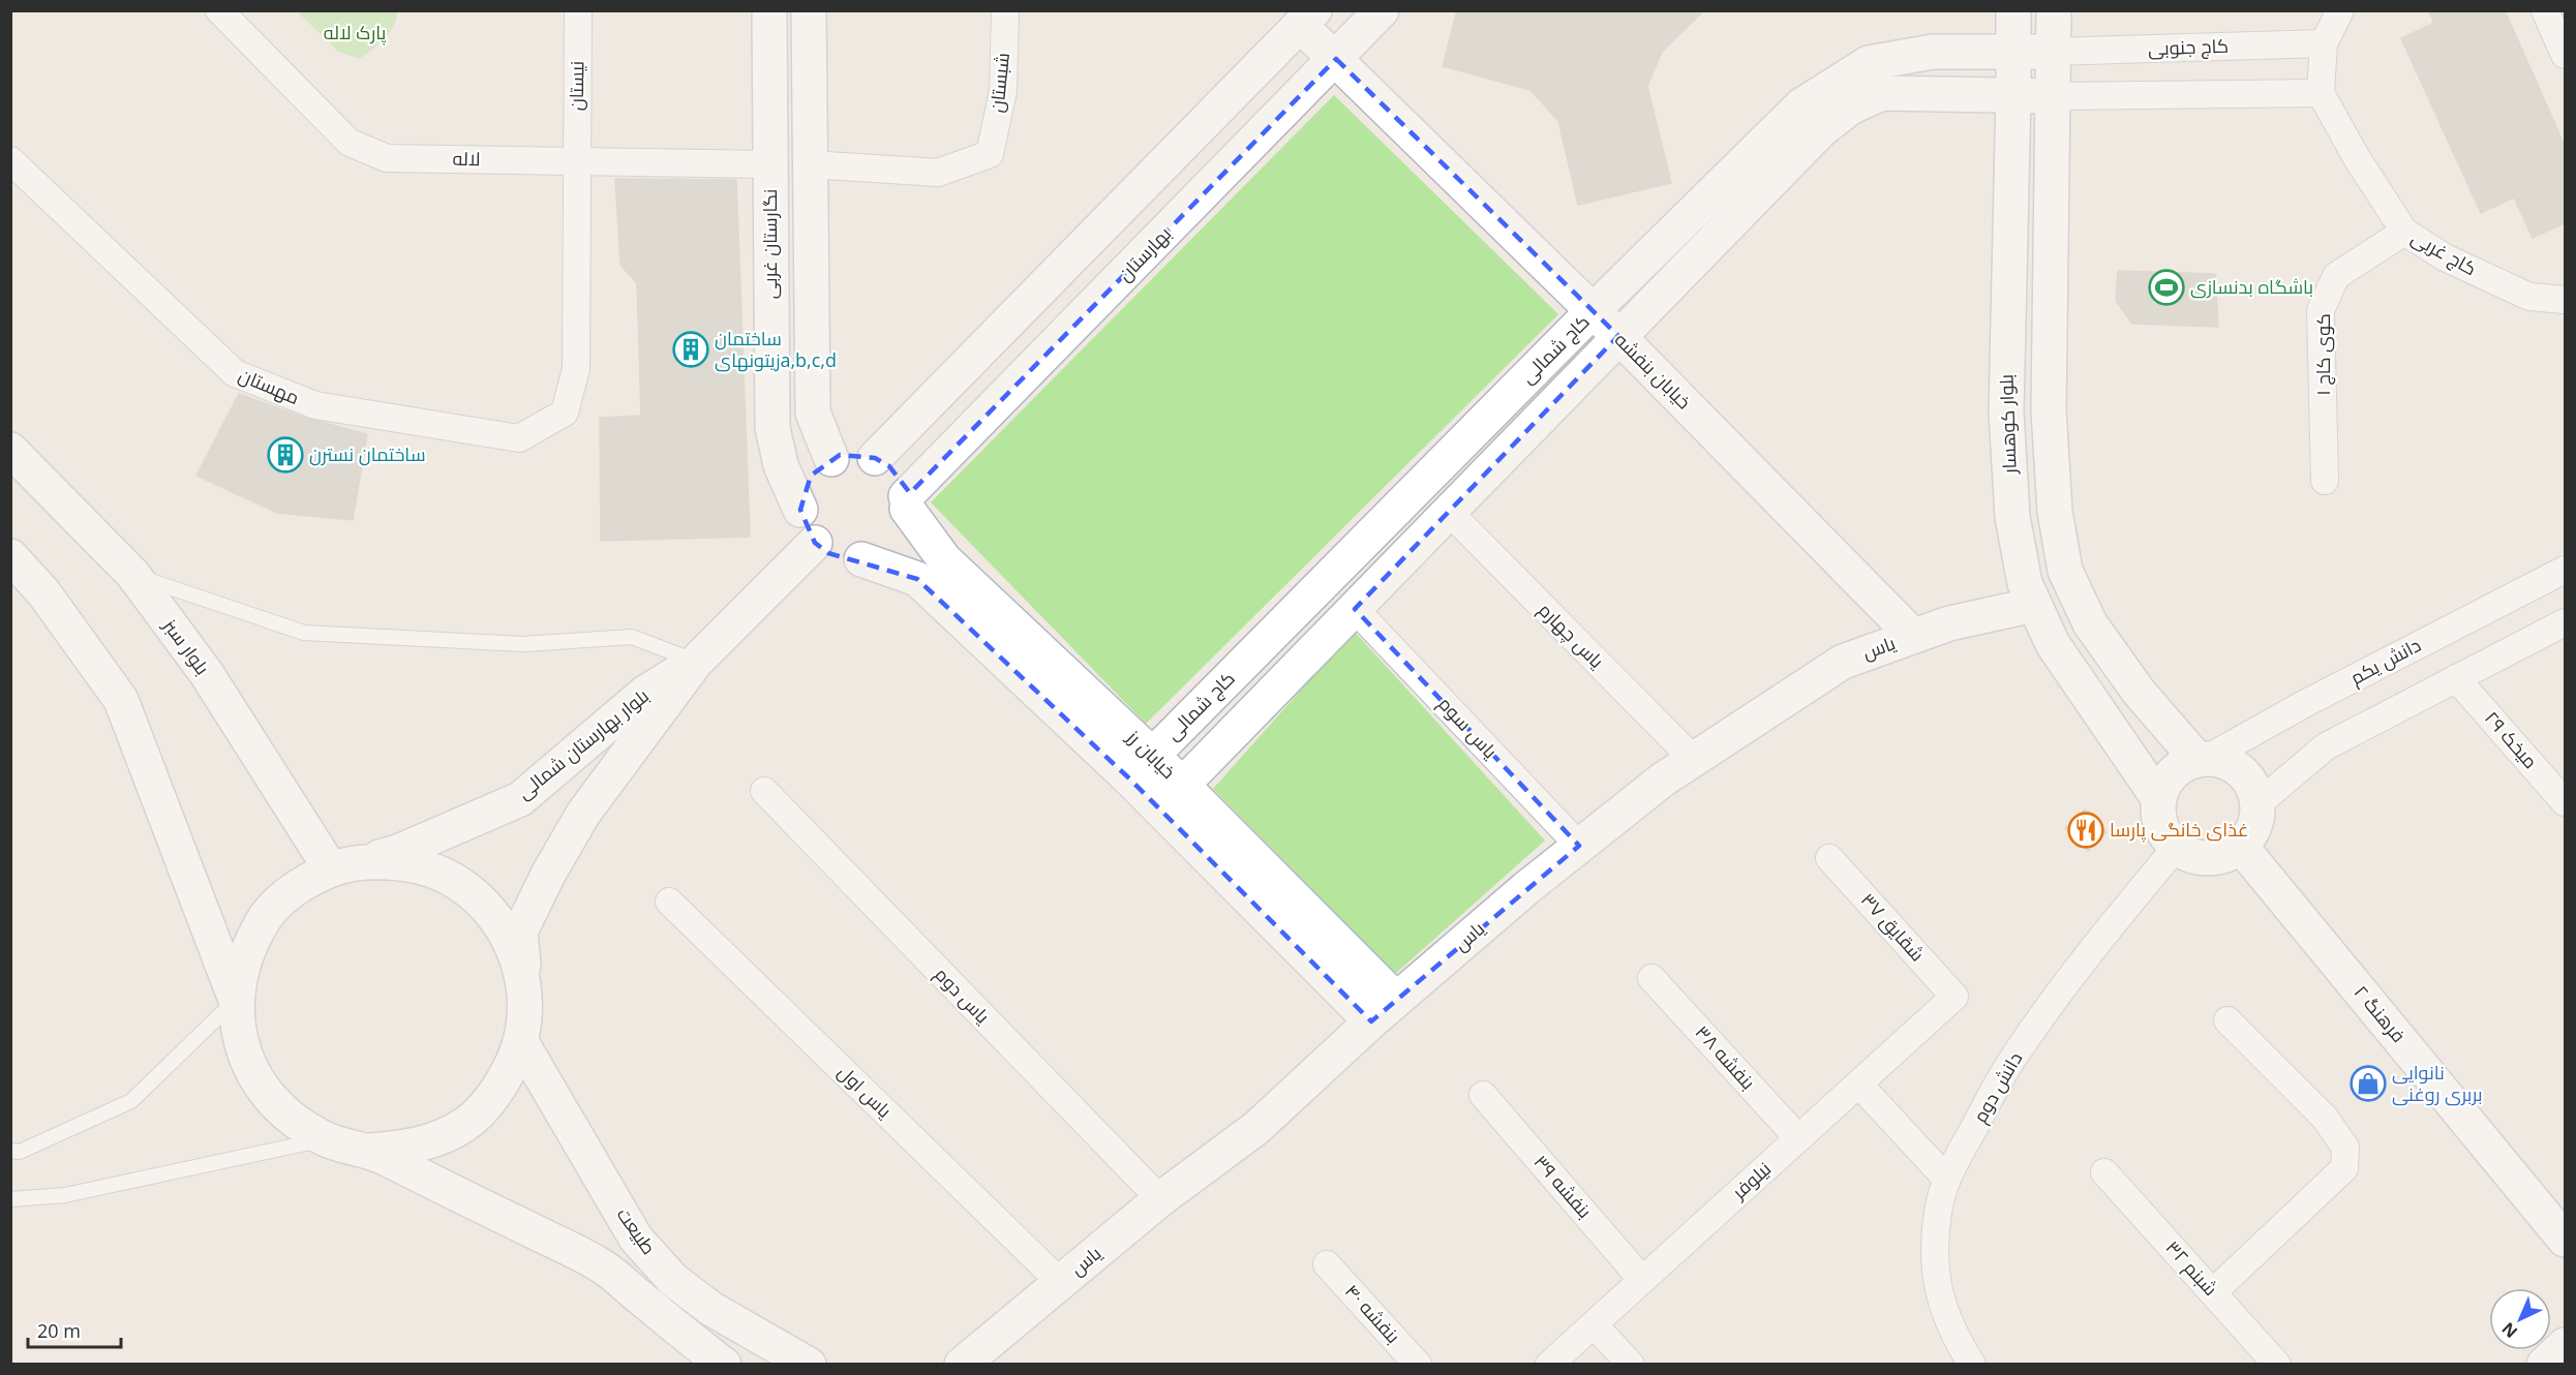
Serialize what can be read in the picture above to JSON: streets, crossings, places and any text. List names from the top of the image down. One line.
{"streets":{"street":["کاج جنوبی","شبستان","نیستان","لاله","نگارستان غربی","کاج غربی","بهارستان","کاج شمالی","کوی کاج ۱","خیابان بنفشه","مهستان","بلوار کوهسار","یاس چهارم","بلوار سبز","یاس","دانش یکم","یاس سوم","میخک ۲۹","بلوار بهارستان شمالی","خیابان رز","شقایق ۳۷","یاس دوم","فرهنگ ۲","بنفشه ۳۸","دانش دوم","یاس اول","نیلوفر","بنفشه ۳۹","طبیعت","شبنم ۳۲","بنفشه ۴۰"]},"crossings":[["کاج جنوبی","کاج شمالی"],["نیستان","لاله"],["نیستان","مهستان"],["لاله","نگارستان غربی"],["نگارستان غربی","بهارستان"],["نگارستان غربی","بلوار بهارستان شمالی"],["نگارستان غربی","خیابان رز"],["کاج غربی","کوی کاج ۱"],["بهارستان","خیابان بنفشه"],["بهارستان","بلوار بهارستان شمالی"],["بهارستان","خیابان رز"],["کاج شمالی","خیابان بنفشه"],["کاج شمالی","بلوار کوهسار"],["کاج شمالی","یاس چهارم"],["کاج شمالی","یاس سوم"],["کاج شمالی","خیابان رز"],["خیابان بنفشه","یاس"],["بلوار کوهسار","یاس"],["بلوار کوهسار","دانش یکم"],["بلوار کوهسار","فرهنگ ۲"],["بلوار کوهسار","دانش دوم"],["یاس چهارم","یاس"],["یاس","یاس سوم"],["یاس","خیابان رز"],["یاس","یاس دوم"],["یاس","یاس اول"],["دانش یکم","فرهنگ ۲"],["دانش یکم","دانش دوم"],["بلوار بهارستان شمالی","خیابان رز"],["شقایق ۳۷","نیلوفر"],["فرهنگ ۲","دانش دوم"],["بنفشه ۳۸","نیلوفر"],["نیلوفر","بنفشه ۳۹"]],"parks":["پارک لاله"],"places":{"sports":["باشگاه بدنسازی"],"building":["ساختمان زیتونهایa,b,c,d","ساختمان نسترن"],"restaurant":["غذای خانگی پارسا"],"shop":["نانوایی بربری روغنی"]},"scale_bar":"20 m","north":"bottom left"}
